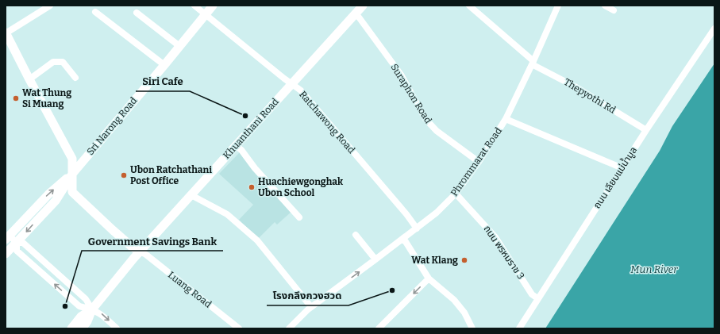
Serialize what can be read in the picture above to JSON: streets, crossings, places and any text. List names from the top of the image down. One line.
{"streets":{"street":["Suraphon Road","Thepyothi Rd","Ratchawong Road","Sri Narong Road","Khuanthani Road","Phrommarat Road","ถนน เลียบแม่น้ำมูล","ถนน พรหมราช 3","Luang Road"]},"crossings":[["Suraphon Road","Khuanthani Road"],["Suraphon Road","Phrommarat Road"],["Thepyothi Rd","Phrommarat Road"],["Thepyothi Rd","ถนน เลียบแม่น้ำมูล"],["Ratchawong Road","Sri Narong Road"],["Ratchawong Road","Khuanthani Road"],["Ratchawong Road","Phrommarat Road"],["Khuanthani Road","Luang Road"],["Phrommarat Road","ถนน พรหมราช 3"],["ถนน เลียบแม่น้ำมูล","ถนน พรหมราช 3"]],"water":["Mun River"],"places":["Wat Thung Si Muang","Siri Cafe","Ubon Ratchathani Post Office","Huachiewgonghak Ubon School","Wat Klang","โรงกลึงกวงฮวด","Government Savings Bank"]}
